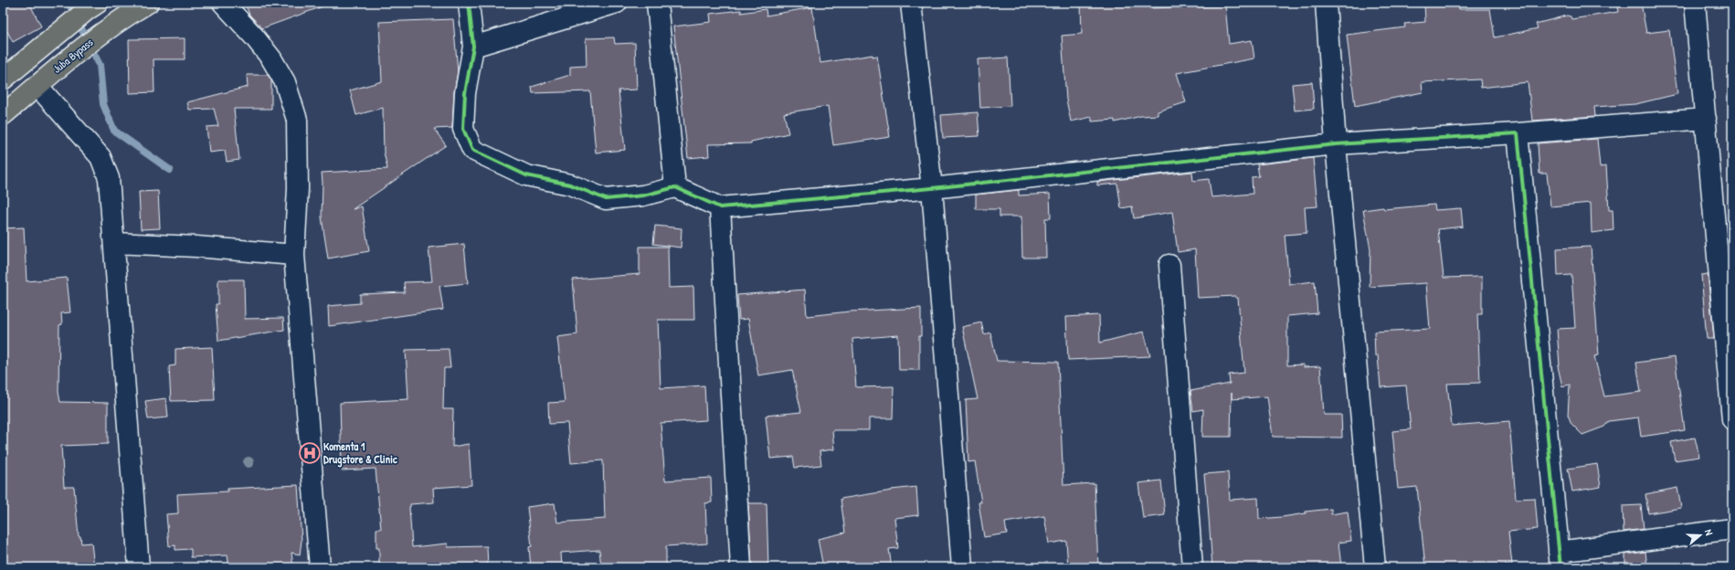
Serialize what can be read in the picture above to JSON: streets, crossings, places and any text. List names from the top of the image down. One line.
{"streets":{"main road":["Juba Bypass"]},"places":{"hospital":["Komenta 1 Drugstore & Clinic"]},"north":"right"}
